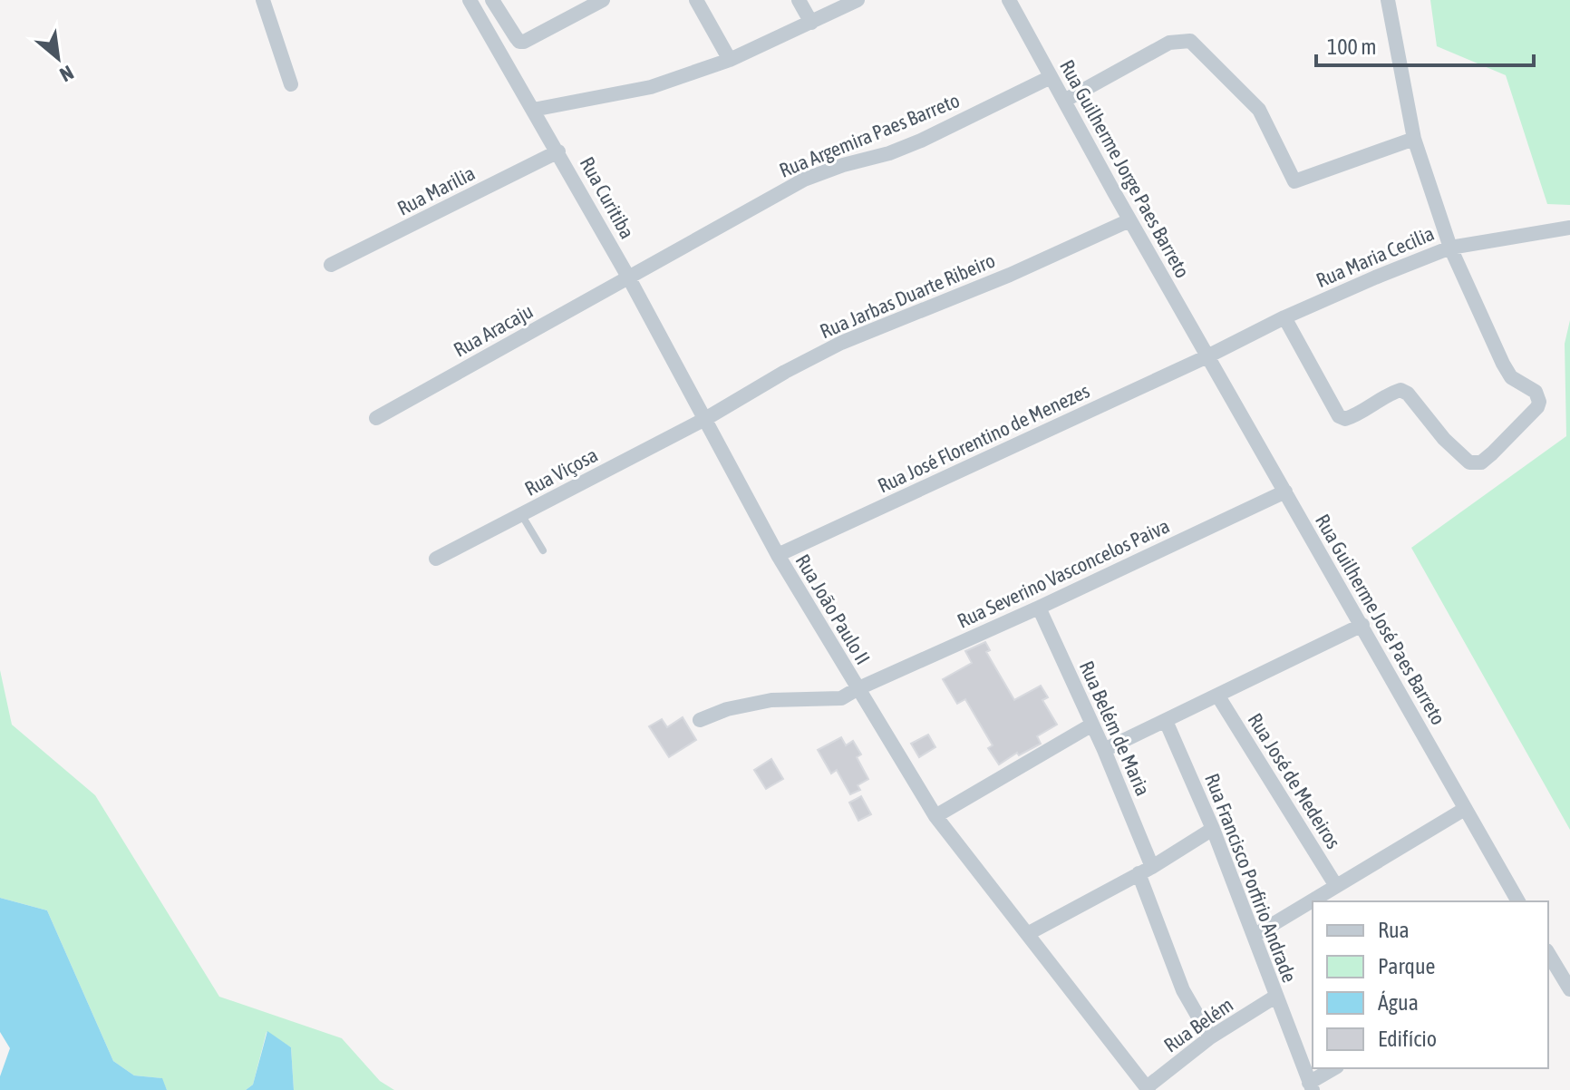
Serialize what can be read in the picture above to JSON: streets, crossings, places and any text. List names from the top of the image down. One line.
{"streets":{"street":["Rua Argemira Paes Barreto","Rua Guilherme Jorge Paes Barreto","Rua Marilia","Rua Curitiba","Rua Maria Cecilia","Rua Jarbas Duarte Ribeiro","Rua Aracaju","Rua José Florentino de Menezes","Rua Viçosa","Rua Severino Vasconcelos Paiva","Rua João Paulo II","Rua Guilherme José Paes Barreto","Rua Belém de Maria","Rua José de Medeiros","Rua Francisco Porfirio Andrade","Rua Belém"]},"crossings":[["Rua Argemira Paes Barreto","Rua Guilherme Jorge Paes Barreto"],["Rua Argemira Paes Barreto","Rua Curitiba"],["Rua Argemira Paes Barreto","Rua Aracaju"],["Rua Guilherme Jorge Paes Barreto","Rua Maria Cecilia"],["Rua Guilherme Jorge Paes Barreto","Rua Jarbas Duarte Ribeiro"],["Rua Guilherme Jorge Paes Barreto","Rua José Florentino de Menezes"],["Rua Guilherme Jorge Paes Barreto","Rua Guilherme José Paes Barreto"],["Rua Marilia","Rua Curitiba"],["Rua Curitiba","Rua Jarbas Duarte Ribeiro"],["Rua Curitiba","Rua Aracaju"],["Rua Curitiba","Rua Viçosa"],["Rua Curitiba","Rua João Paulo II"],["Rua Maria Cecilia","Rua José Florentino de Menezes"],["Rua Maria Cecilia","Rua Guilherme José Paes Barreto"],["Rua Jarbas Duarte Ribeiro","Rua Viçosa"],["Rua Jarbas Duarte Ribeiro","Rua João Paulo II"],["Rua José Florentino de Menezes","Rua João Paulo II"],["Rua José Florentino de Menezes","Rua Guilherme José Paes Barreto"],["Rua Viçosa","Rua João Paulo II"],["Rua Severino Vasconcelos Paiva","Rua João Paulo II"],["Rua Severino Vasconcelos Paiva","Rua Guilherme José Paes Barreto"],["Rua Severino Vasconcelos Paiva","Rua Belém de Maria"],["Rua João Paulo II","Rua Belém"],["Rua Belém de Maria","Rua Belém"],["Rua Francisco Porfirio Andrade","Rua Belém"]],"legend":["Rua","Parque","Água","Edifício"],"scale_bar":"100 m","north":"bottom right"}
